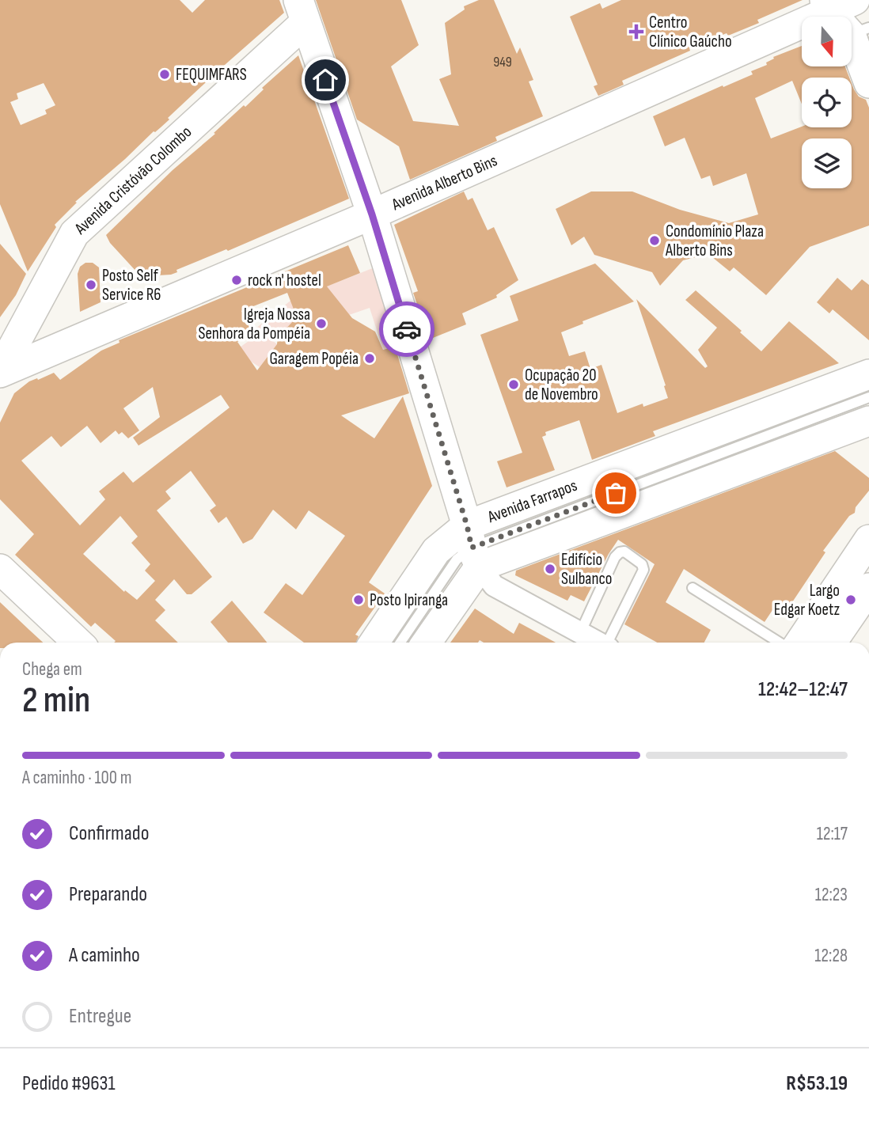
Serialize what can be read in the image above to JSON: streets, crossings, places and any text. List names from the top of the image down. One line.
{"streets":{"main road":["Avenida Cristóvão Colombo","Avenida Alberto Bins","Avenida Farrapos"]},"crossings":[["Avenida Cristóvão Colombo","Avenida Alberto Bins"]],"places":{"health":["Centro Clínico Gaúcho"],"other":["FEQUIMFARS","Condomínio Plaza Alberto Bins","rock n' hostel","Posto Self Service R6","Igreja Nossa Senhora da Pompéia","Garagem Popéia","Ocupação 20 de Novembro","Edifício Sulbanco","Posto Ipiranga","Largo Edgar Koetz"]},"house_numbers":["949"],"north":"bottom","page":{"heading":["2 min","Chega em","12:42–12:47"],"panel":["Pedido #9631","R$53.19"],"bar":"A caminho · 100 m","list":[["Confirmado","12:17"],["Preparando","12:23"],["A caminho","12:28"],"Entregue"]}}
